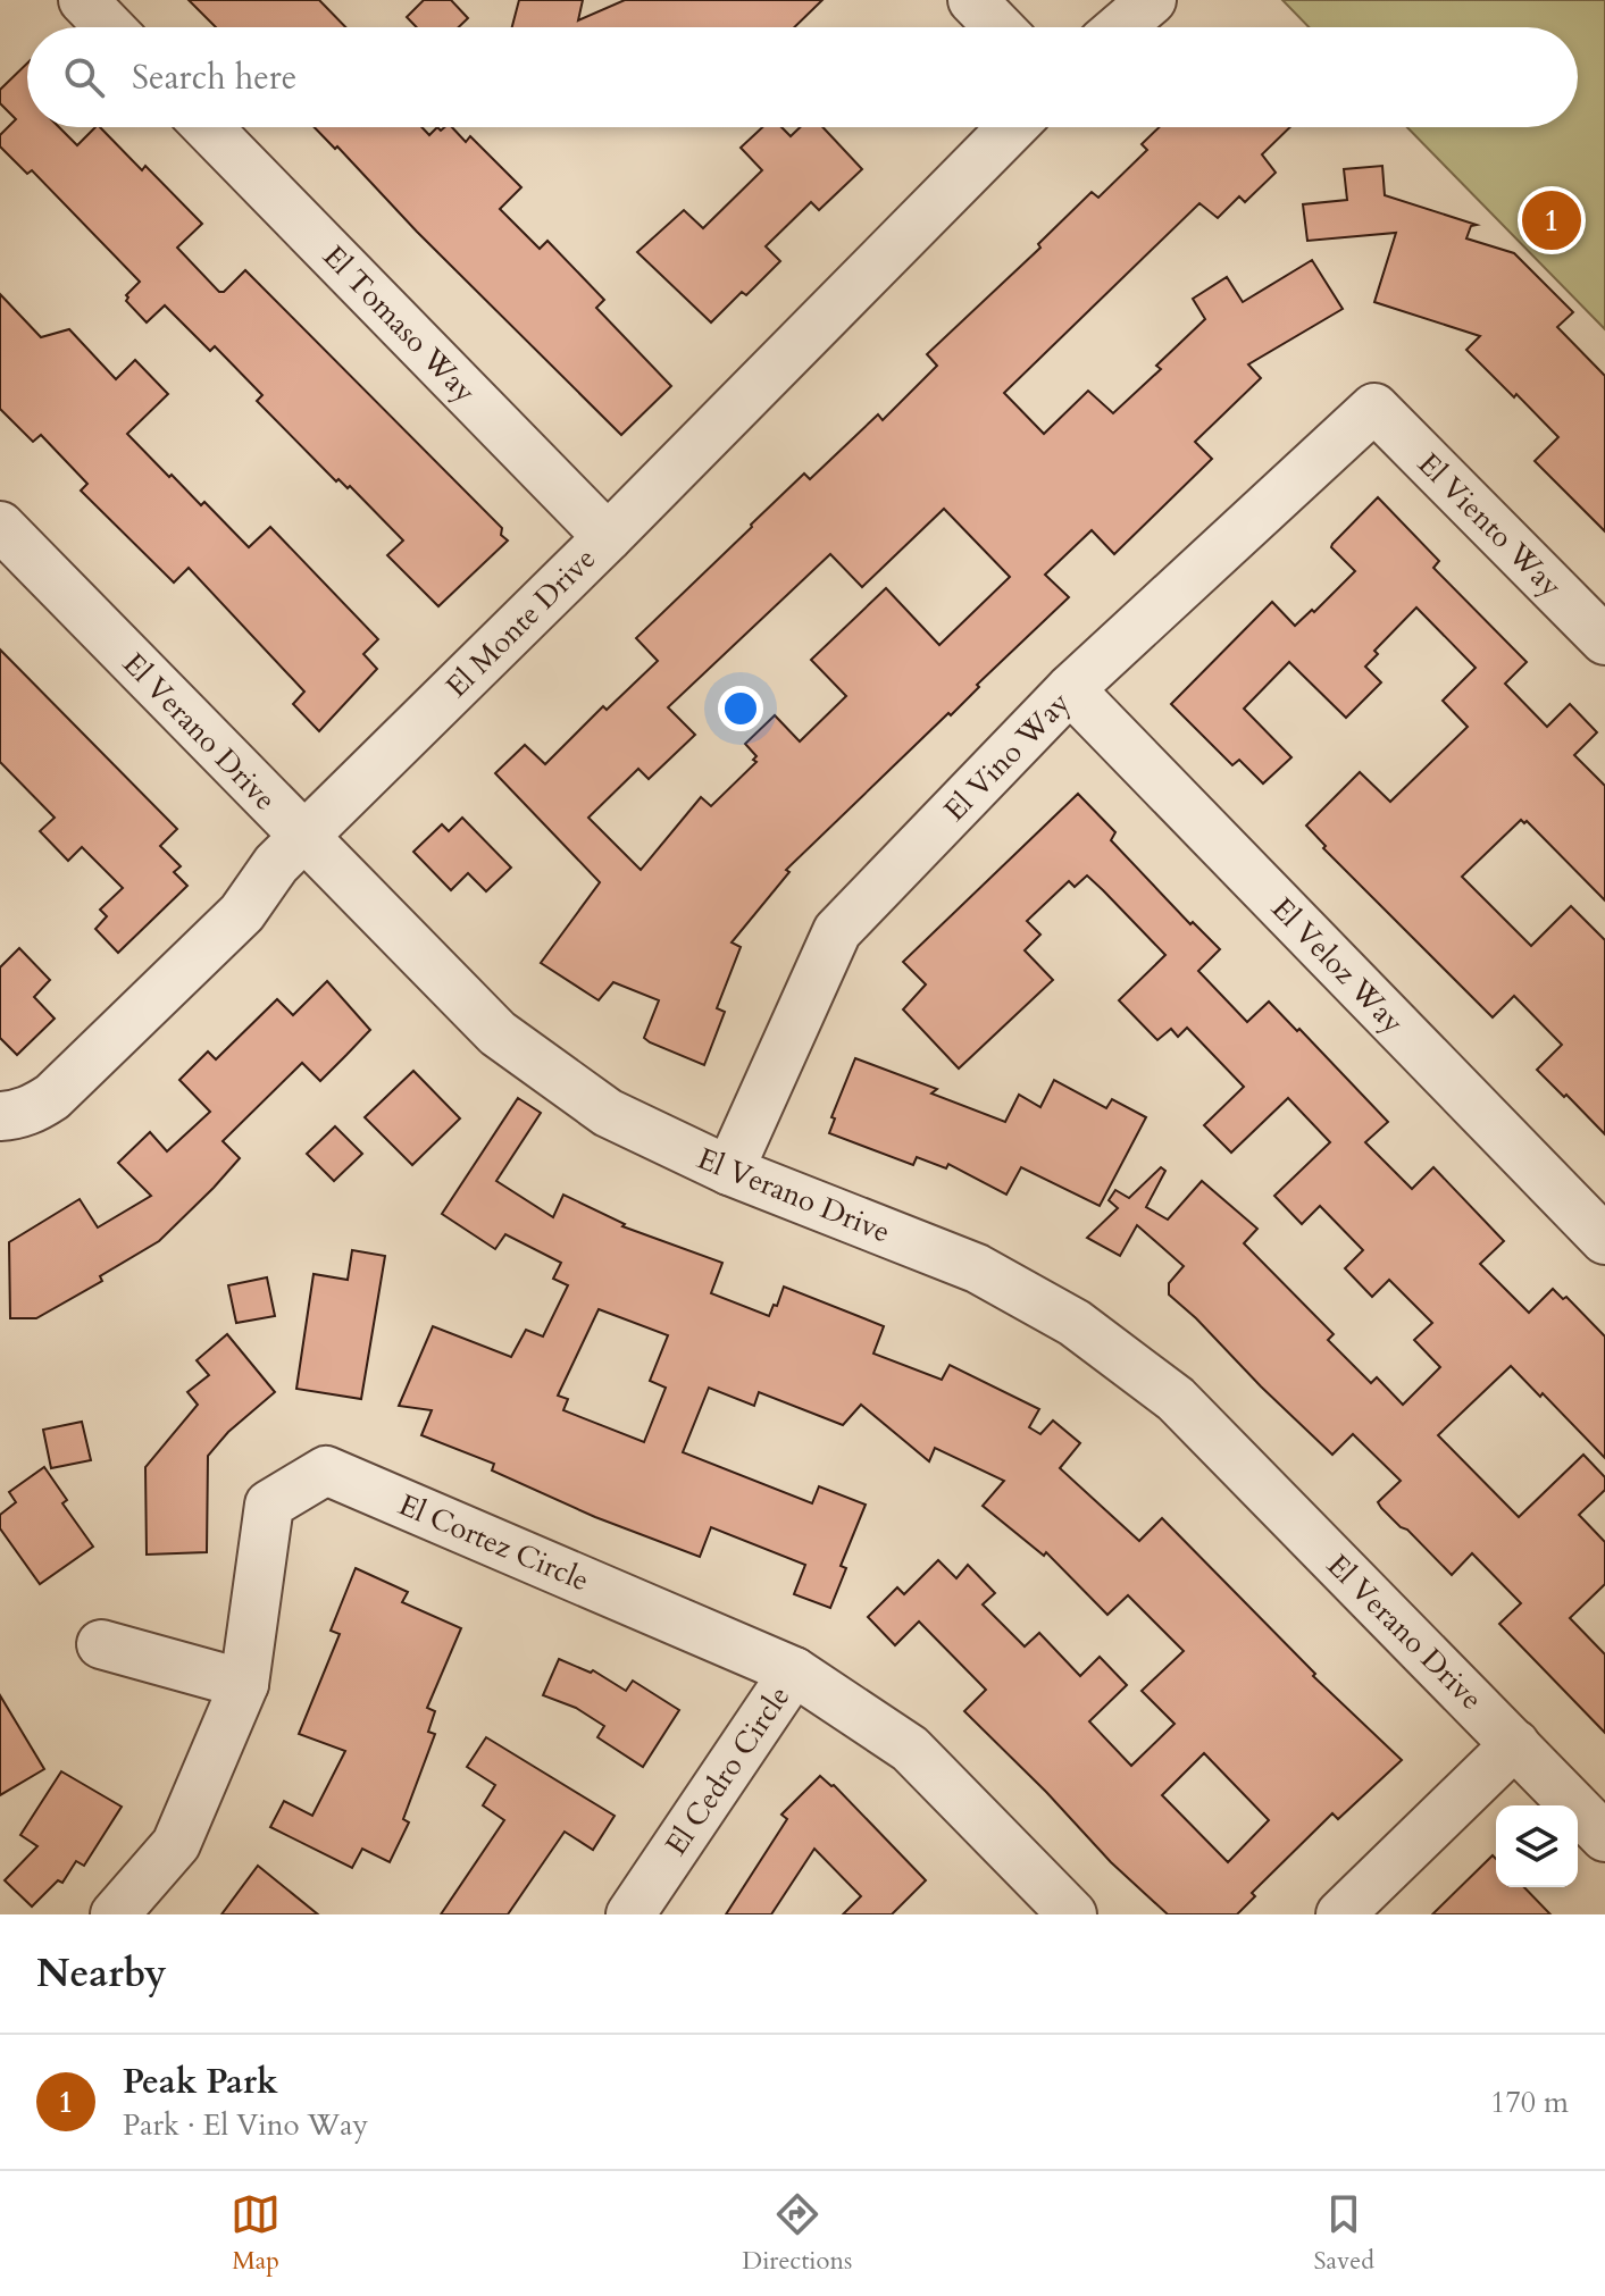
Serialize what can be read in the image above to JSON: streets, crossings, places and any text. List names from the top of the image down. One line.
{"streets":{"street":["El Tomaso Way","El Viento Way","El Monte Drive","El Verano Drive","El Vino Way","El Veloz Way","El Cortez Circle","El Cedro Circle"]},"crossings":[["El Tomaso Way","El Monte Drive"],["El Viento Way","El Vino Way"],["El Monte Drive","El Verano Drive"],["El Verano Drive","El Vino Way"],["El Vino Way","El Veloz Way"],["El Cortez Circle","El Cedro Circle"]],"page":{"search":"Search here","pins":"1","heading":"Nearby","list":[{"mark":"1","name":"Peak Park","note":"Park · El Vino Way","value":"170 m"}],"nav":["Map","Directions","Saved"]}}
